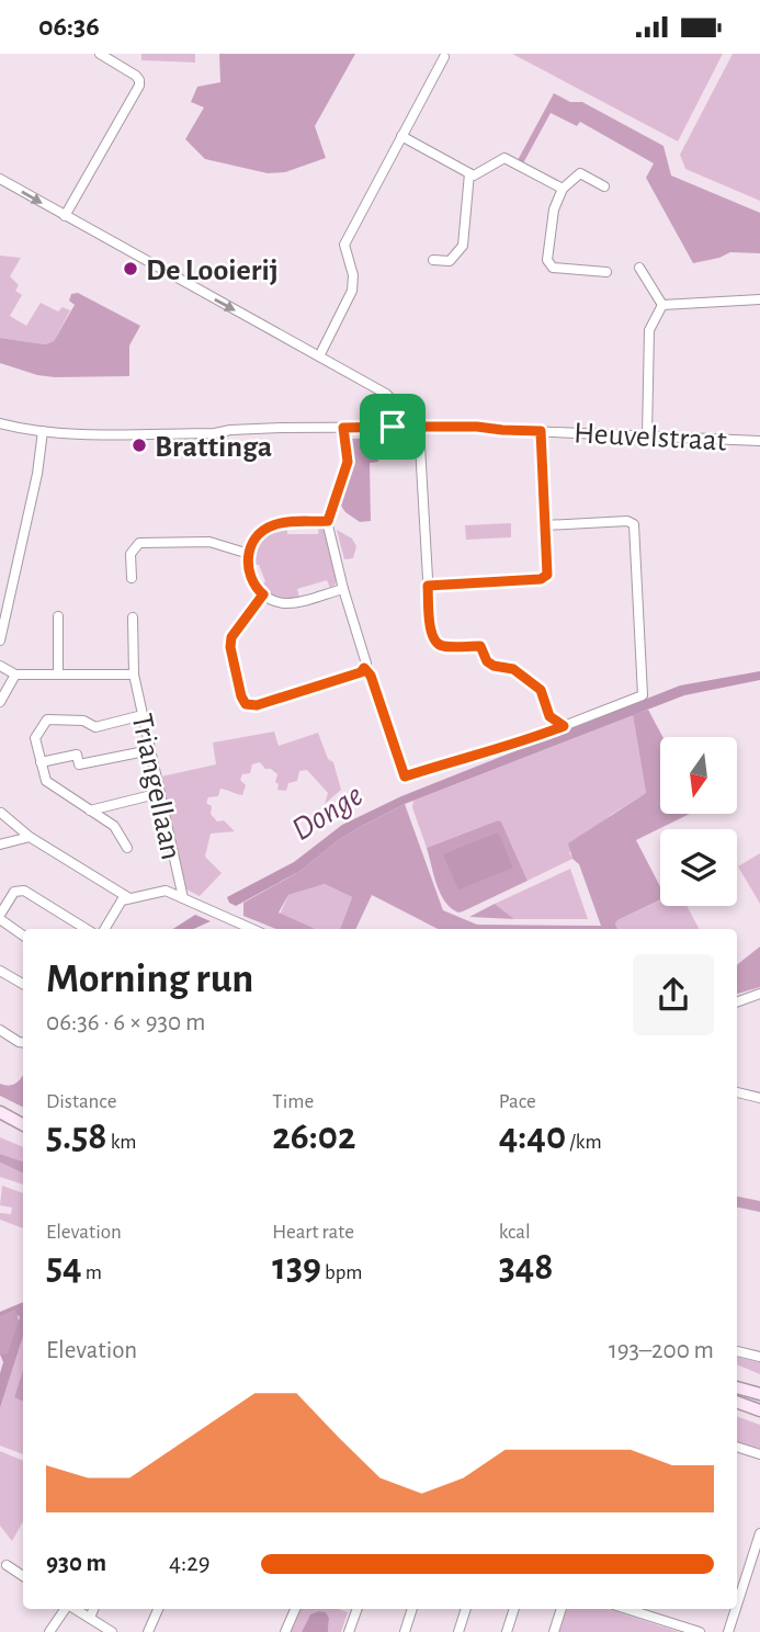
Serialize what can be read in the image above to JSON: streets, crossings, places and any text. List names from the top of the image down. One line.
{"streets":{"street":["Heuvelstraat","Triangellaan"]},"water":["Donge"],"places":["De Looierij","Brattinga"],"north":"bottom","page":{"status":"06:36","heading":["Morning run","06:36 · 6 × 930 m"],"stats":[["Distance","5.58 km"],["Time","26:02"],["Pace","4:40 /km"],["Elevation","54 m"],["Heart rate","139 bpm"],["kcal","348"]],"chart":["Elevation","193–200 m"],"list":[{"name":"930 m","note":"4:29"}]}}
